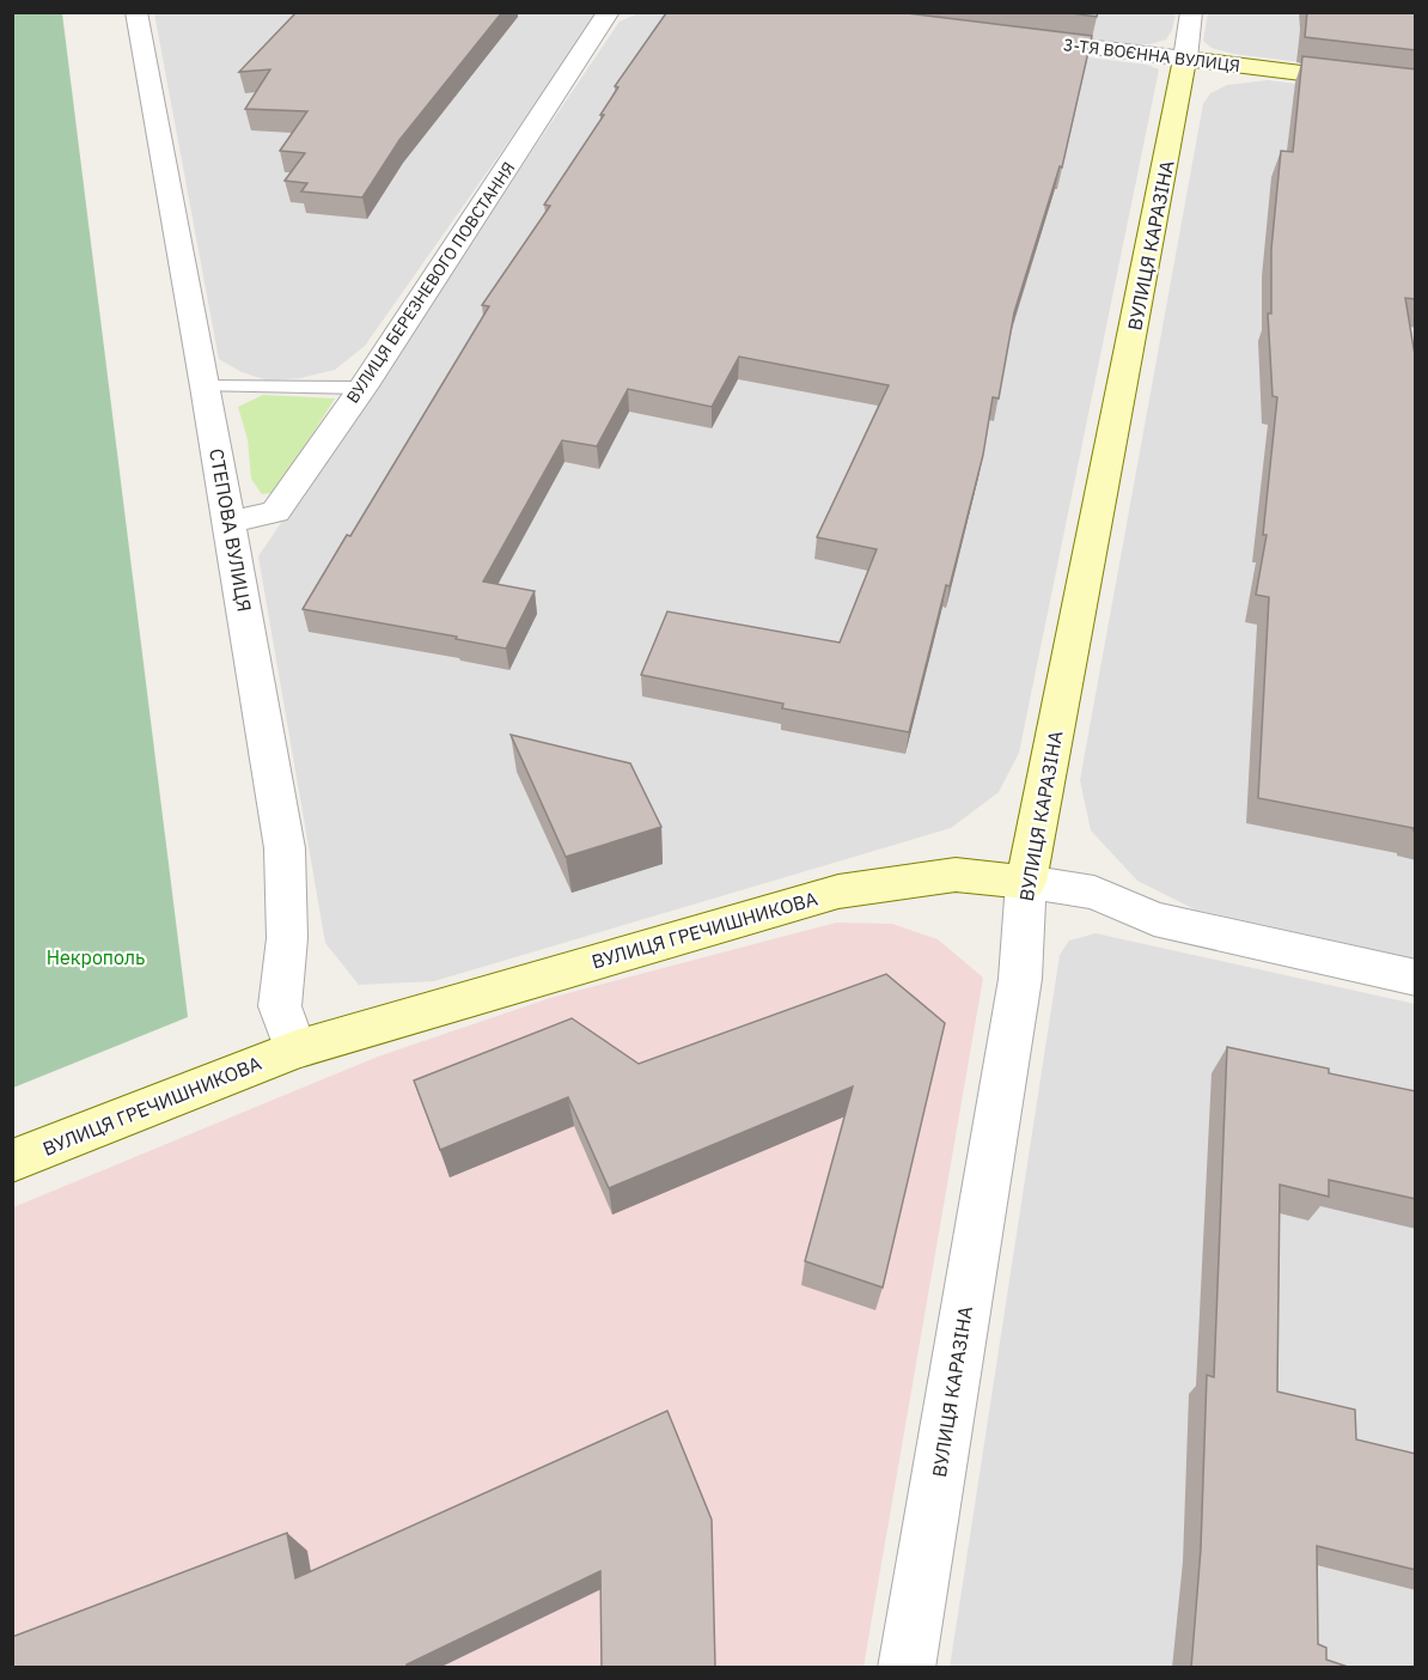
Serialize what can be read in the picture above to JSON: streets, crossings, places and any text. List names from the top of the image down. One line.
{"streets":{"main road":["3-ТЯ ВОЄННА ВУЛИЦЯ","ВУЛИЦЯ КАРАЗІНА","ВУЛИЦЯ ГРЕЧИШНИКОВА"],"street":["ВУЛИЦЯ БЕРЕЗНЕВОГО ПОВСТАННЯ","СТЕПОВА ВУЛИЦЯ"]},"crossings":[["3-ТЯ ВОЄННА ВУЛИЦЯ","ВУЛИЦЯ КАРАЗІНА"],["ВУЛИЦЯ КАРАЗІНА","ВУЛИЦЯ ГРЕЧИШНИКОВА"],["ВУЛИЦЯ БЕРЕЗНЕВОГО ПОВСТАННЯ","СТЕПОВА ВУЛИЦЯ"],["СТЕПОВА ВУЛИЦЯ","ВУЛИЦЯ ГРЕЧИШНИКОВА"]],"parks":["Некрополь"]}
